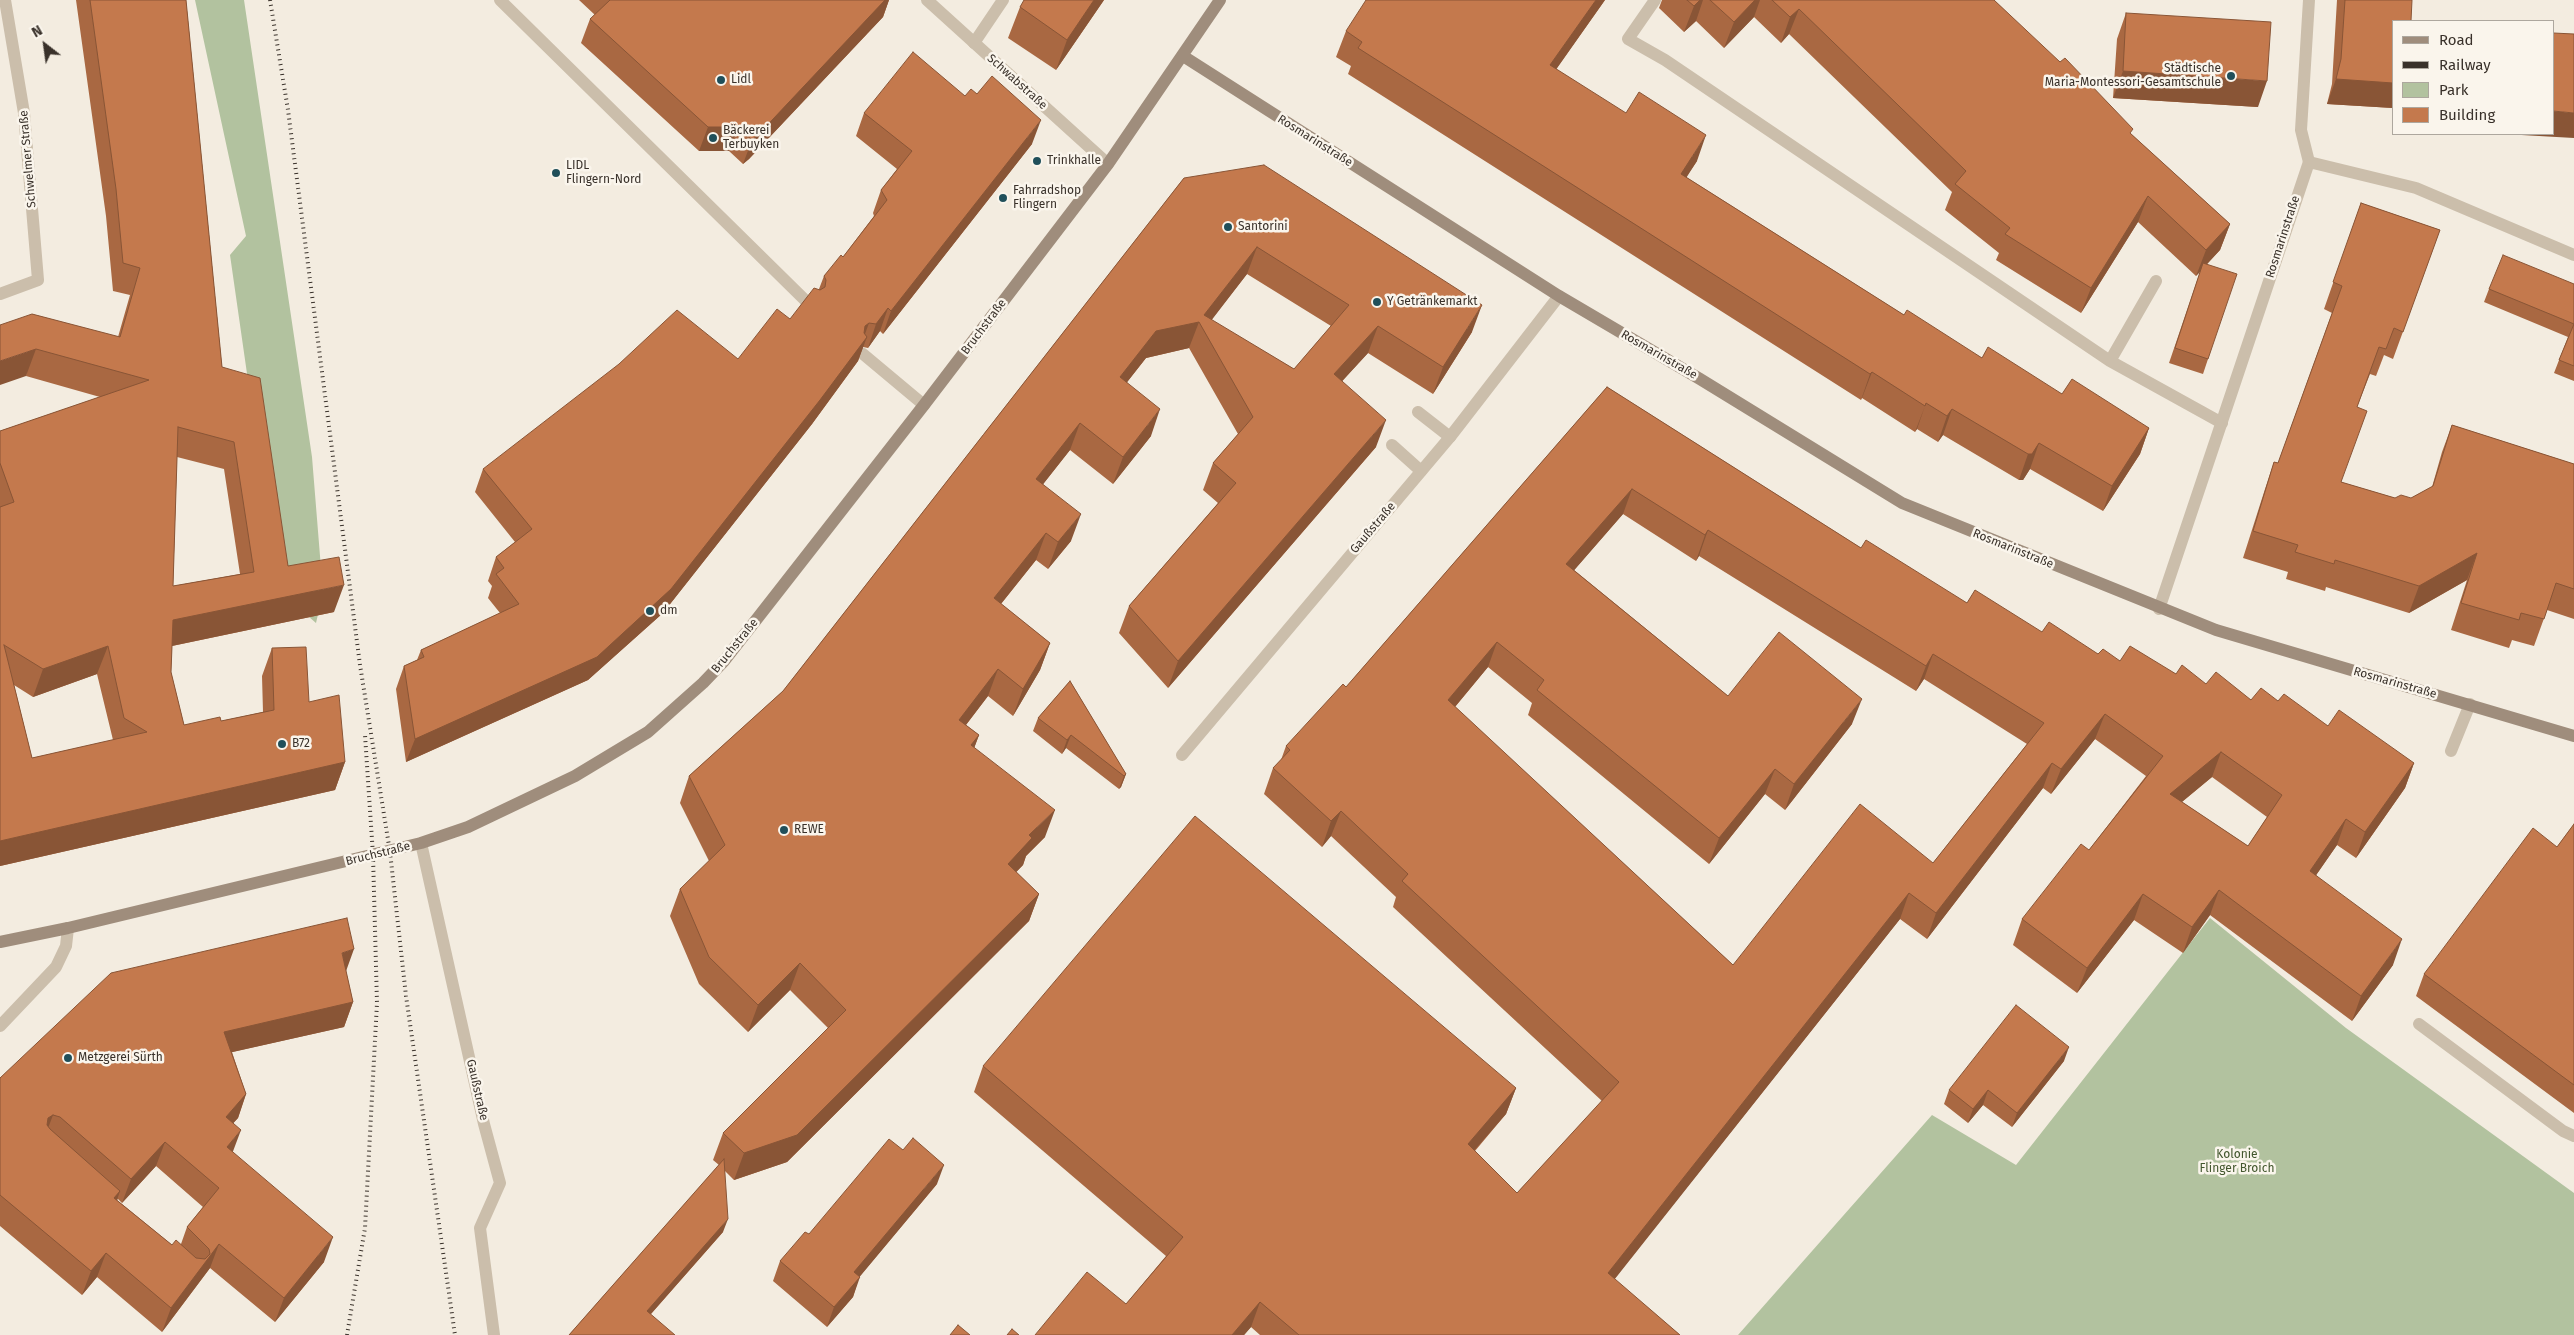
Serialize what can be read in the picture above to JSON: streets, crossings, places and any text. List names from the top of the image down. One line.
{"streets":{"main road":["Rosmarinstraße","Bruchstraße"],"street":["Schwabstraße","Schwelmer Straße","Gaußstraße"]},"crossings":[["Schwabstraße","Bruchstraße"],["Rosmarinstraße","Bruchstraße"],["Rosmarinstraße","Gaußstraße"],["Bruchstraße","Gaußstraße"]],"parks":["Kolonie Flinger Broich"],"places":["Städtische Maria-Montessori-Gesamtschule","Lidl","Bäckerei Terbuyken","Trinkhalle","LIDL Flingern-Nord","Fahrradshop Flingern","Santorini","Y Getränkemarkt","dm","B72","REWE","Metzgerei Sürth"],"legend":["Road","Railway","Park","Building"],"north":"top left"}
